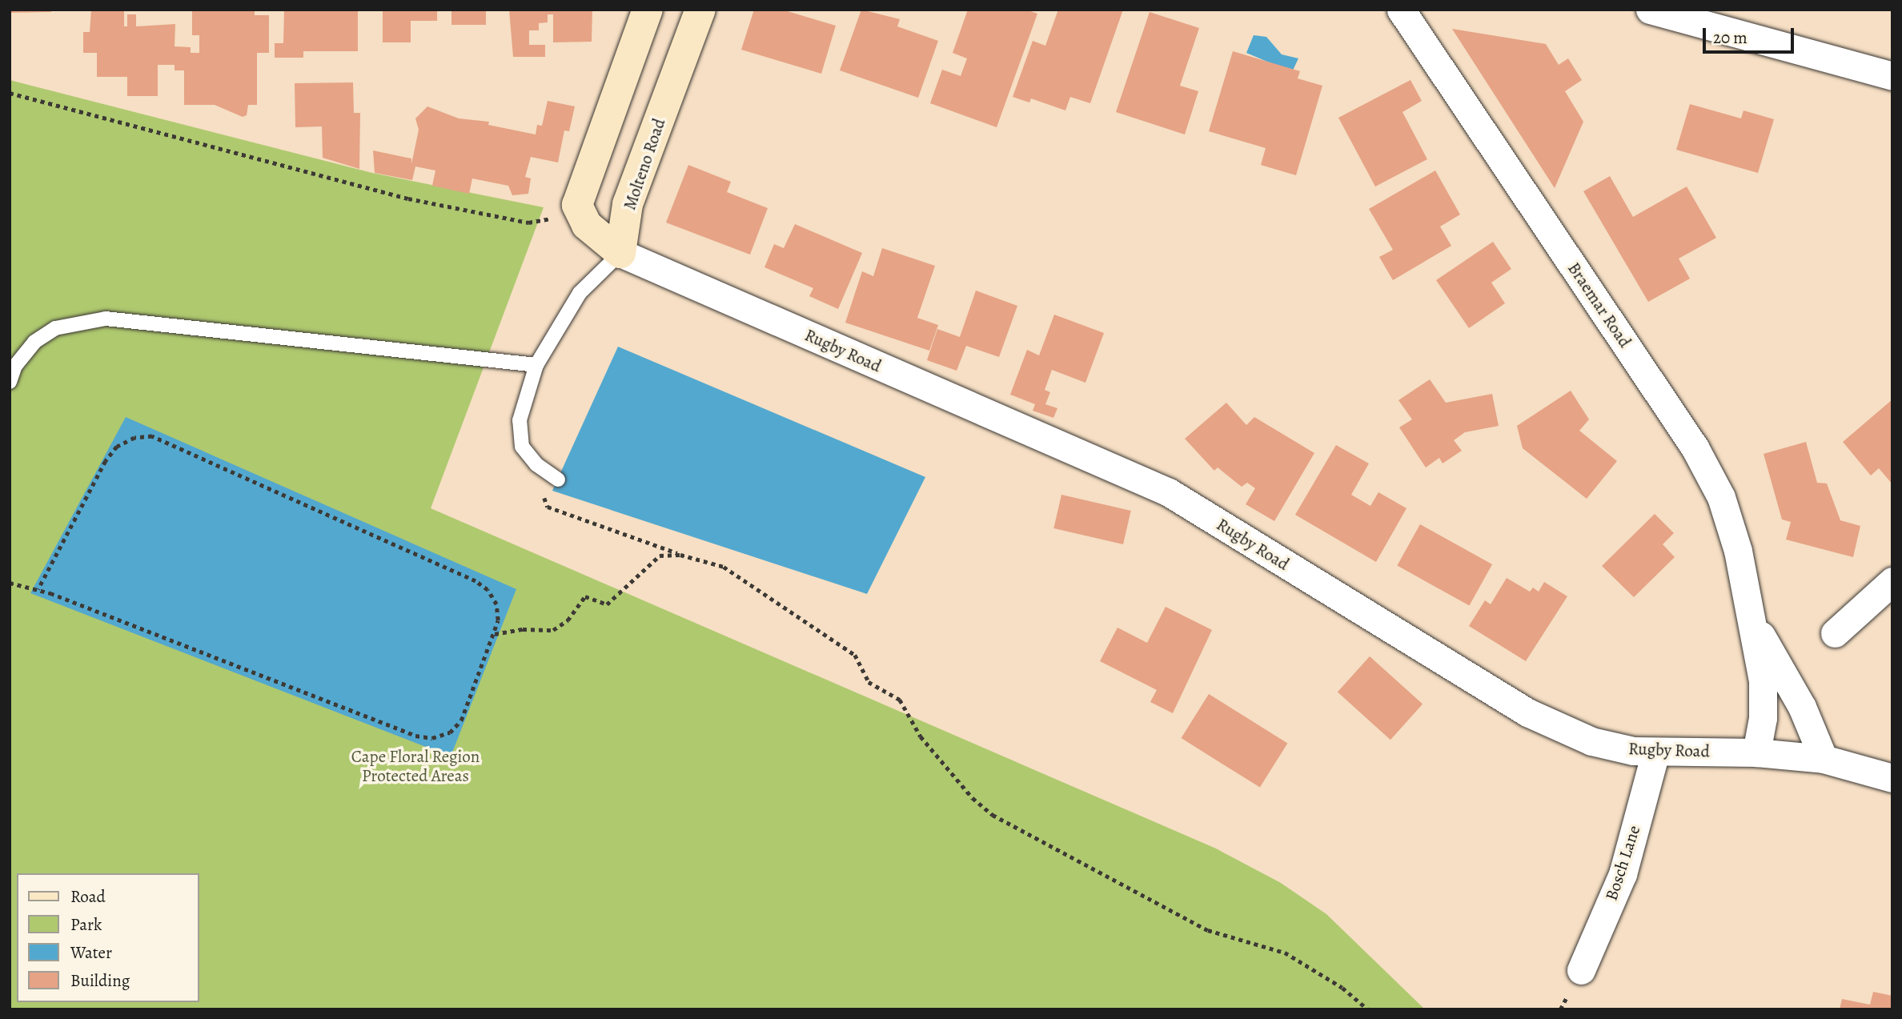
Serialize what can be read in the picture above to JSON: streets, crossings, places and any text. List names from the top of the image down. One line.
{"streets":{"street":["Molteno Road","Braemar Road","Rugby Road","Bosch Lane"]},"crossings":[["Molteno Road","Rugby Road"],["Braemar Road","Rugby Road"],["Rugby Road","Bosch Lane"]],"parks":["Cape Floral Region Protected Areas"],"legend":["Road","Park","Water","Building"],"scale_bar":"20 m"}
